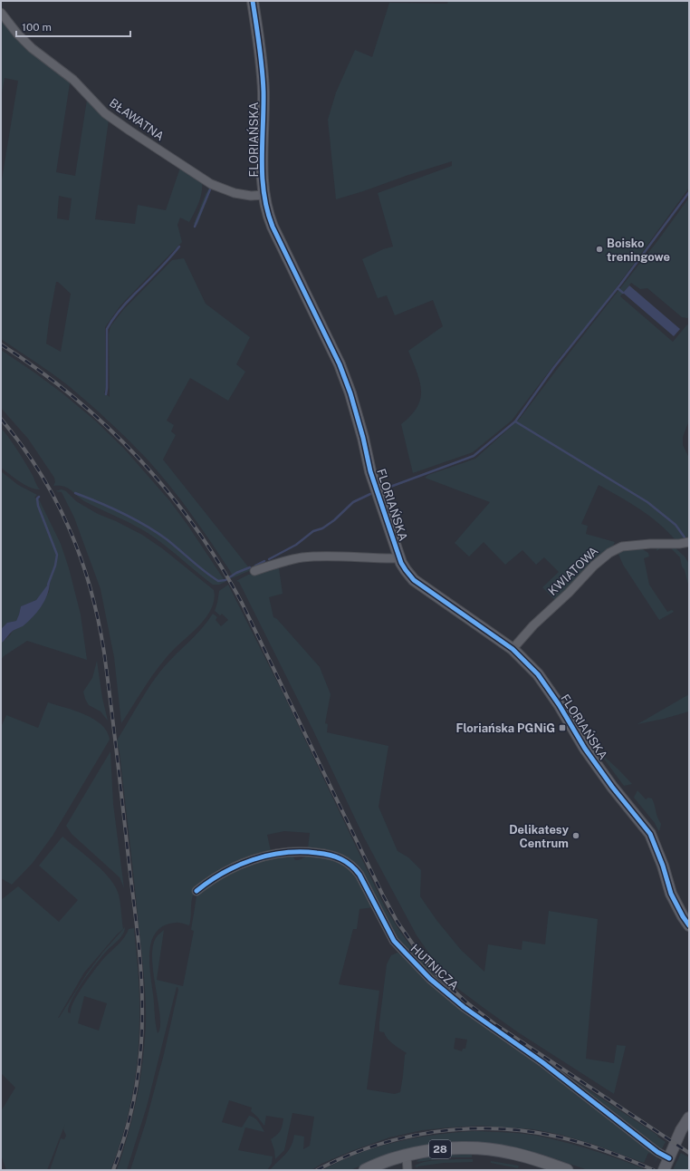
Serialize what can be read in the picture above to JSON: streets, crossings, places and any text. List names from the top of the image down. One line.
{"streets":{"main road":["28"],"street":["BŁAWATNA","FLORIAŃSKA","KWIATOWA","HUTNICZA"]},"crossings":[["BŁAWATNA","FLORIAŃSKA"],["FLORIAŃSKA","KWIATOWA"]],"places":{"other":["Boisko treningowe","Delikatesy Centrum"],"transit":["Floriańska PGNiG"]},"scale_bar":"100 m"}
